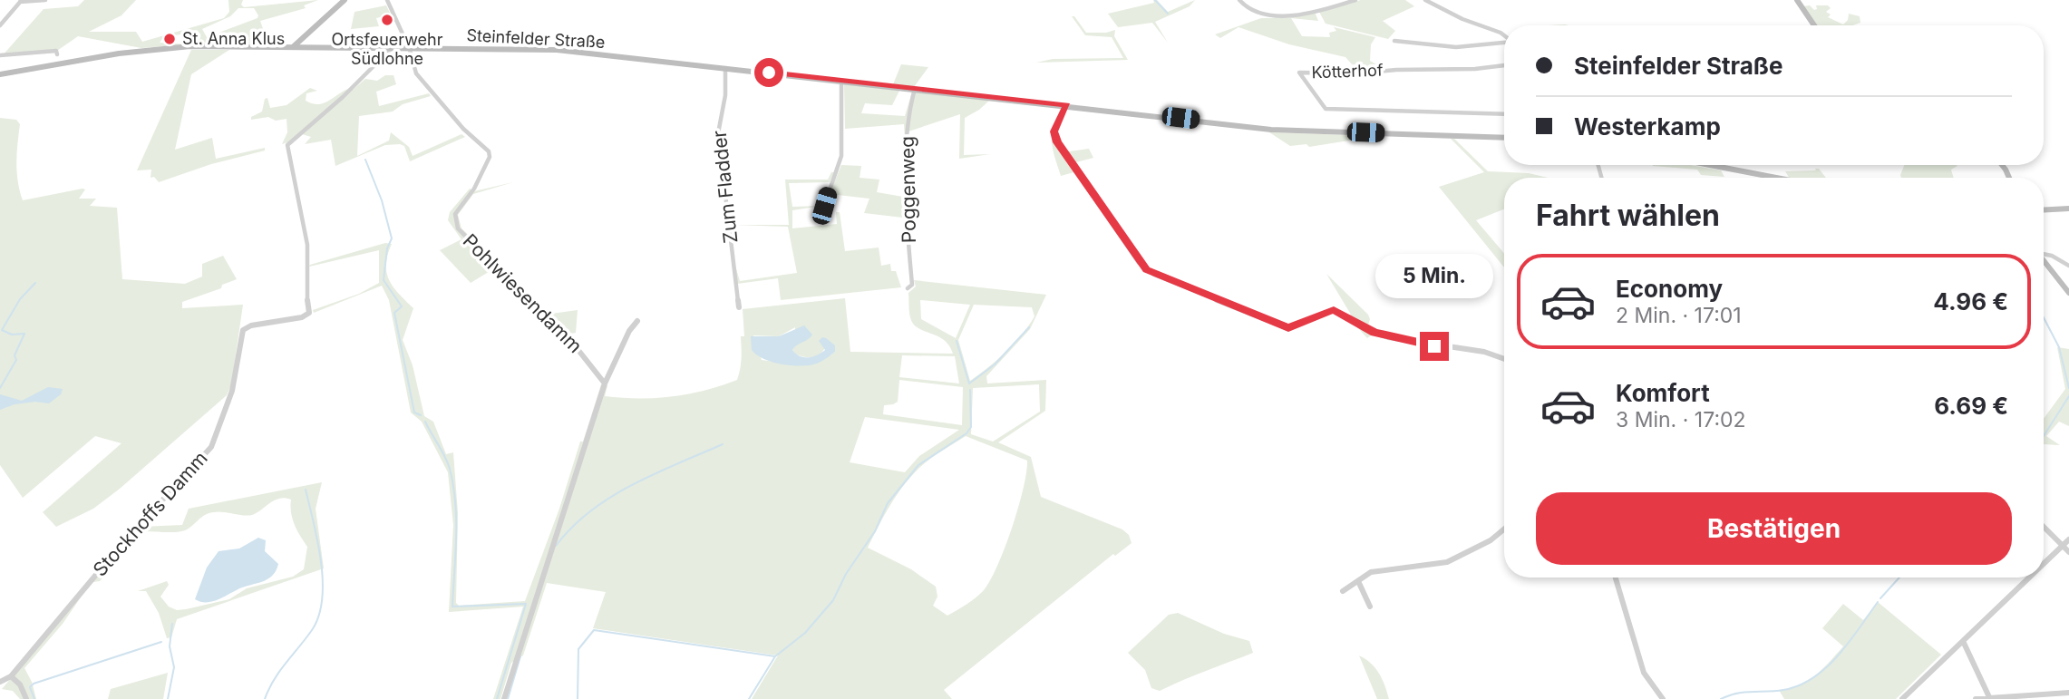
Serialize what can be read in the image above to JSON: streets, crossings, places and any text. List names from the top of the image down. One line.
{"streets":{"main road":["Steinfelder Straße"],"street":["Kötterhof","Zum Fladder","Poggenweg","Pohlwiesendamm","Stockhoffs Damm"]},"crossings":[["Steinfelder Straße","Zum Fladder"],["Steinfelder Straße","Poggenweg"],["Steinfelder Straße","Pohlwiesendamm"],["Steinfelder Straße","Stockhoffs Damm"]],"places":["Ortsfeuerwehr Südlohne","St. Anna Klus"],"page":{"banner":["Steinfelder Straße","Westerkamp"],"heading":"Fahrt wählen","bubble":"5 Min.","list":[{"name":"Economy","note":"2 Min. · 17:01","value":"4.96 €"},{"name":"Komfort","note":"3 Min. · 17:02","value":"6.69 €"}],"buttons":"Bestätigen"}}
